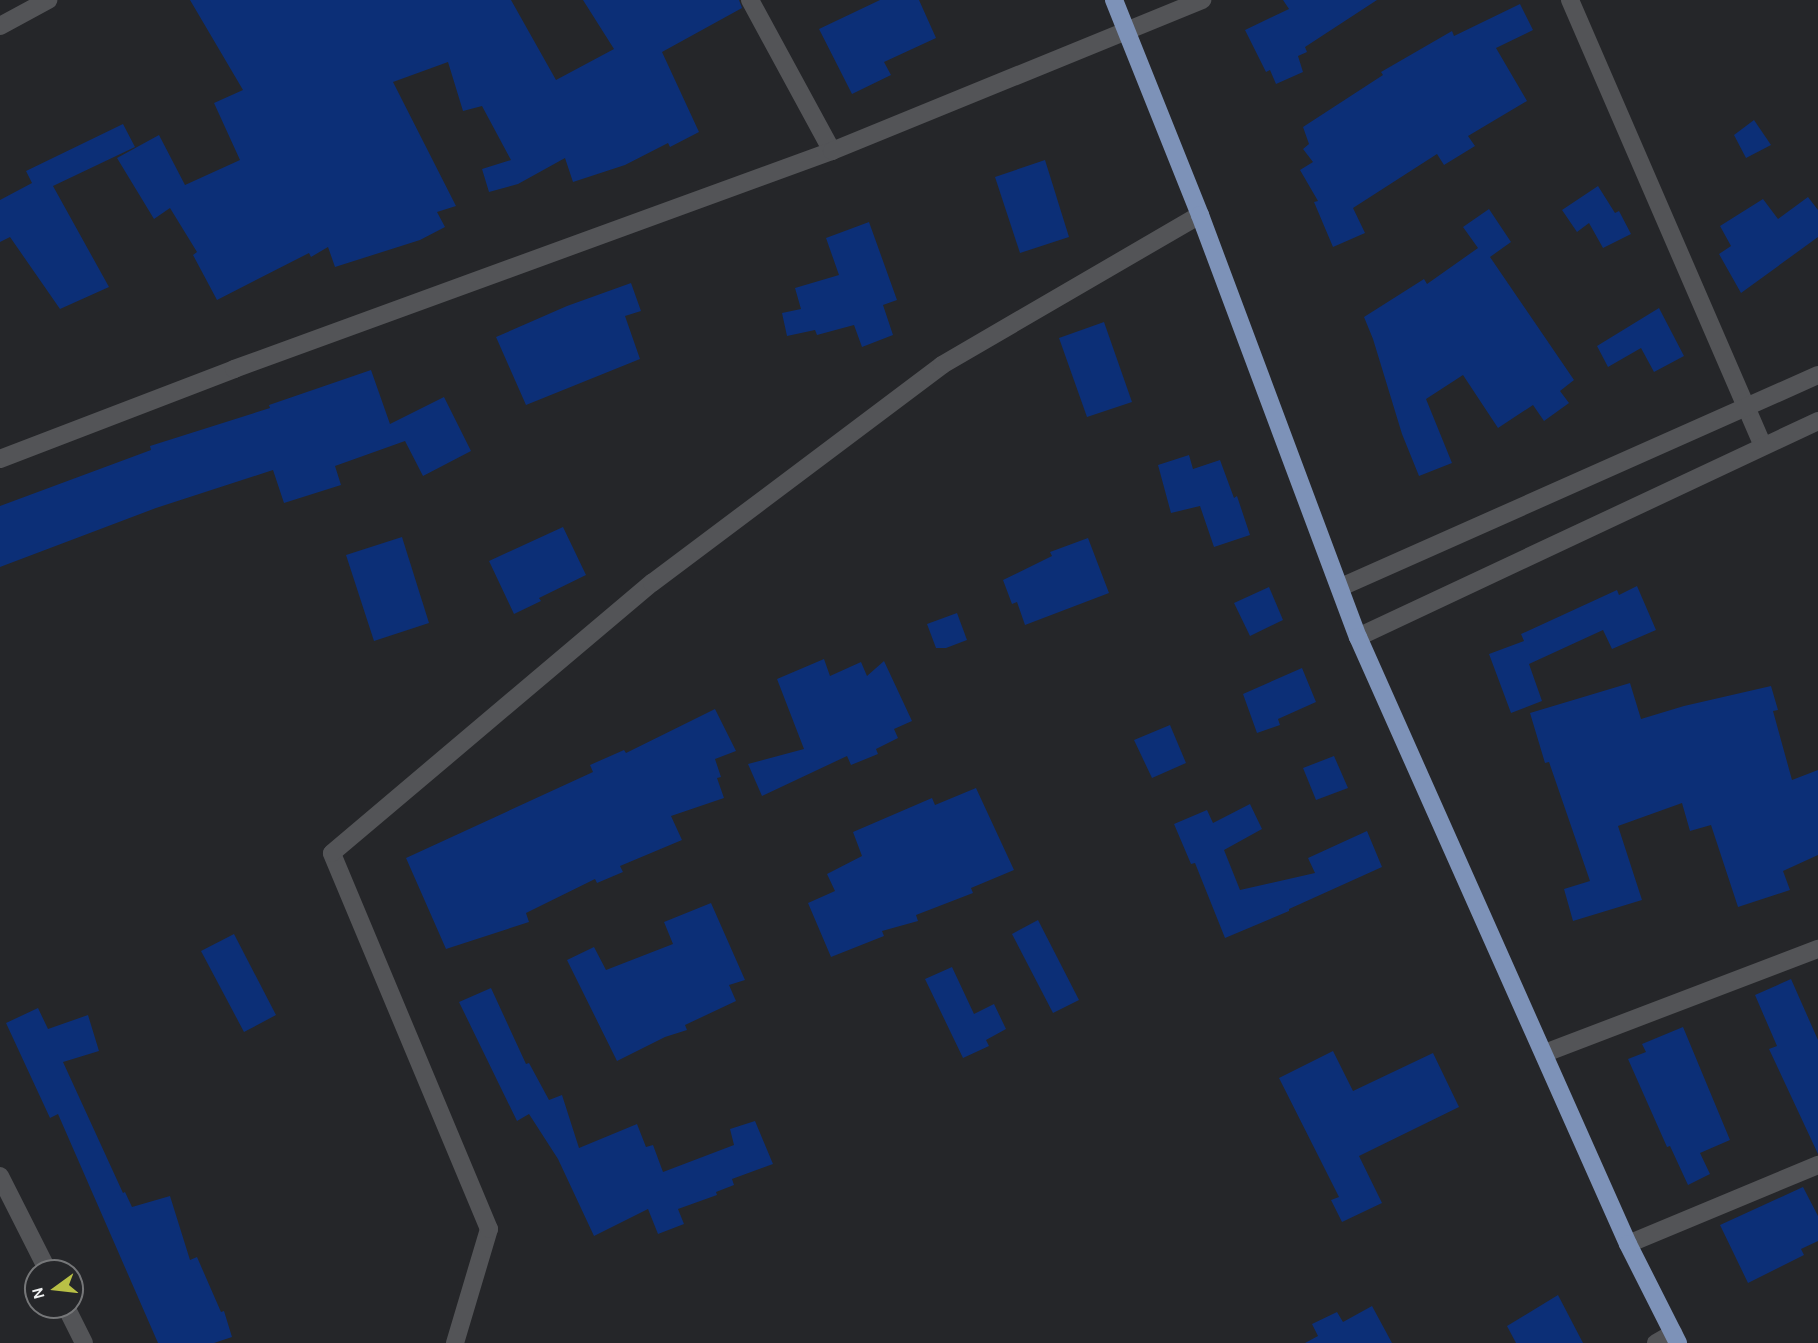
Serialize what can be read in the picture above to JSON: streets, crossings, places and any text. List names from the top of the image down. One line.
{"north":"left"}
